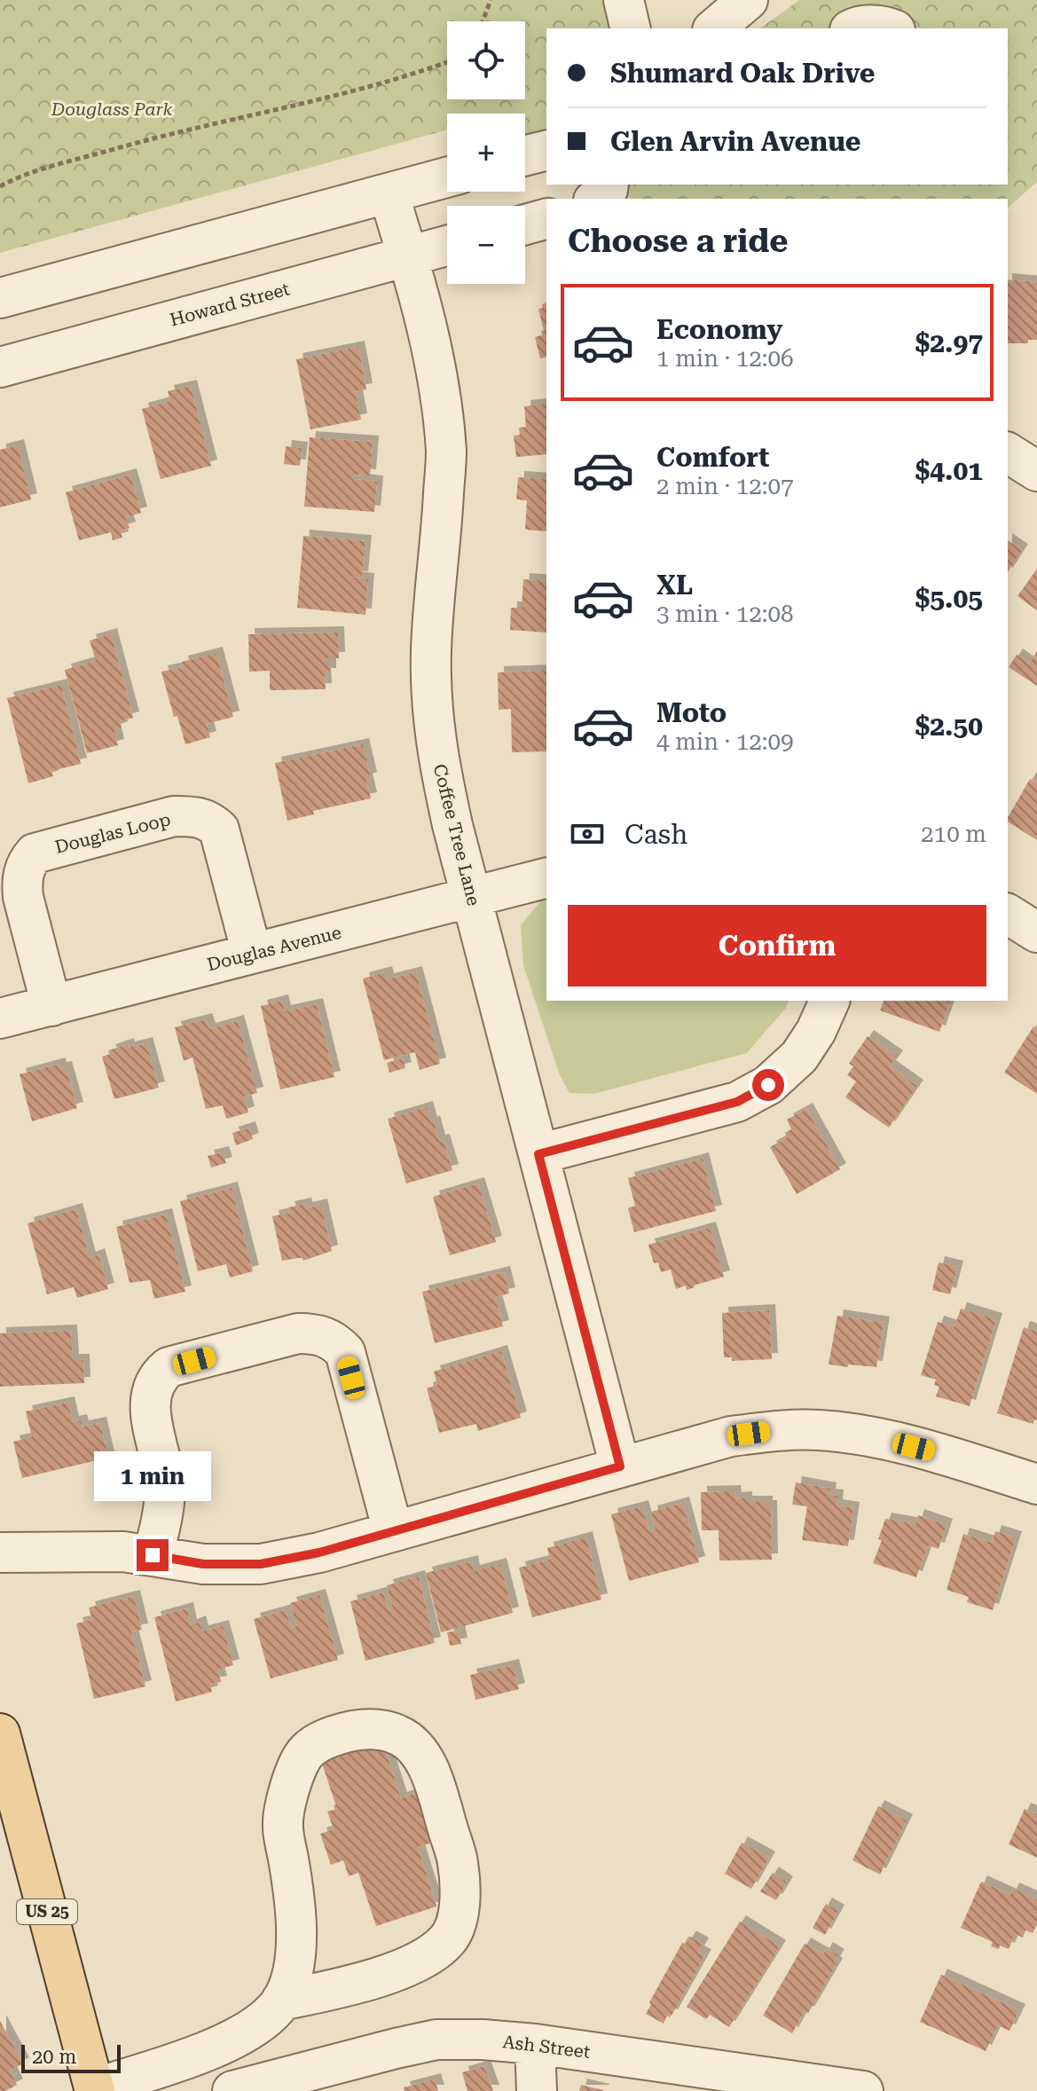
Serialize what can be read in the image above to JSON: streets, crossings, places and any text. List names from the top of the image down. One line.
{"streets":{"main road":["US 25"],"street":["Howard Street","Douglas Loop","Coffee Tree Lane","Douglas Avenue","Ash Street"]},"crossings":[["Howard Street","Coffee Tree Lane"],["Douglas Loop","Douglas Avenue"],["Coffee Tree Lane","Douglas Avenue"]],"parks":["Douglass Park"],"scale_bar":"20 m","page":{"map_buttons":["+","−"],"banner":["Shumard Oak Drive","Glen Arvin Avenue"],"heading":"Choose a ride","list":[{"name":"Economy","note":"1 min · 12:06","value":"$2.97"},{"name":"Comfort","note":"2 min · 12:07","value":"$4.01"},{"name":"XL","note":"3 min · 12:08","value":"$5.05"},{"name":"Moto","note":"4 min · 12:09","value":"$2.50"}],"pay":["Cash","210 m"],"buttons":"Confirm","bubble":"1 min","scale":"20 m"}}
